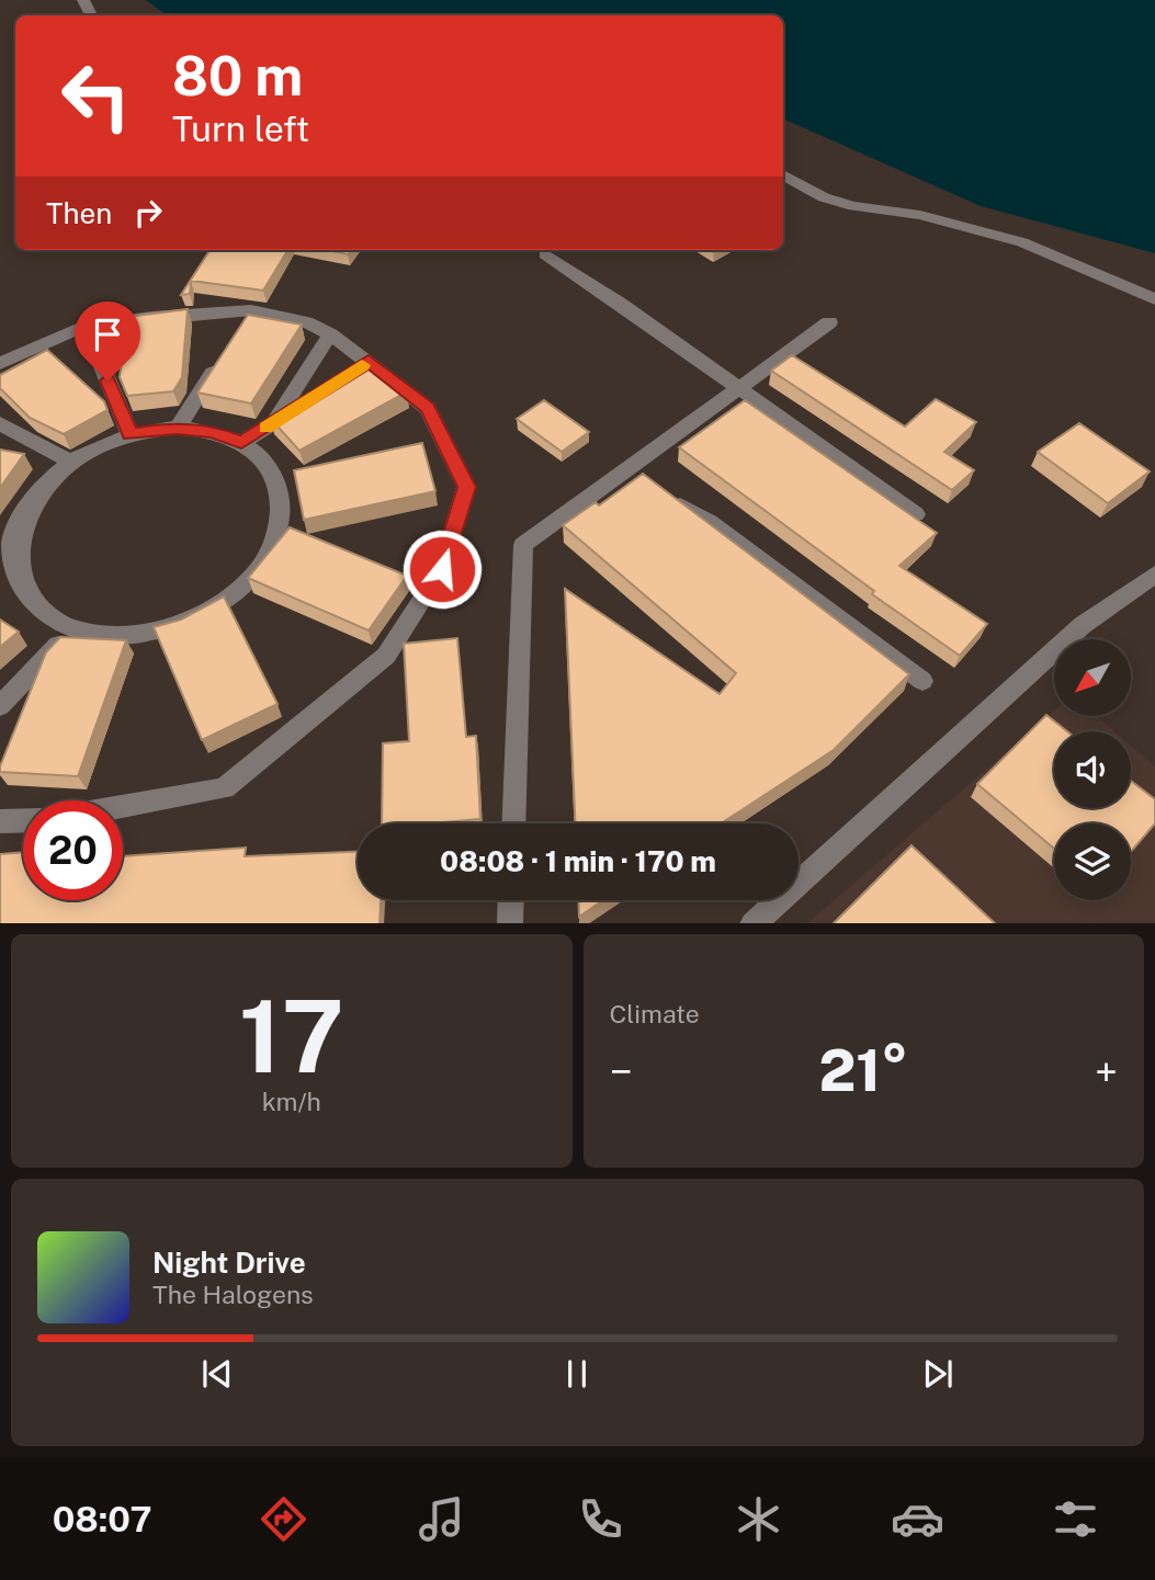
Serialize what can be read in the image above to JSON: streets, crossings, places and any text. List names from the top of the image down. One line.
{"north":"bottom left","page":{"turn":["80 m","Turn left"],"then":"Then","limit":"20","trip":"08:08 · 1 min · 170 m","tile":[["17","km/h"],"Climate"],"heat":["−","21°","+"],"song":["Night Drive","The Halogens"],"tabs":"08:07"}}
